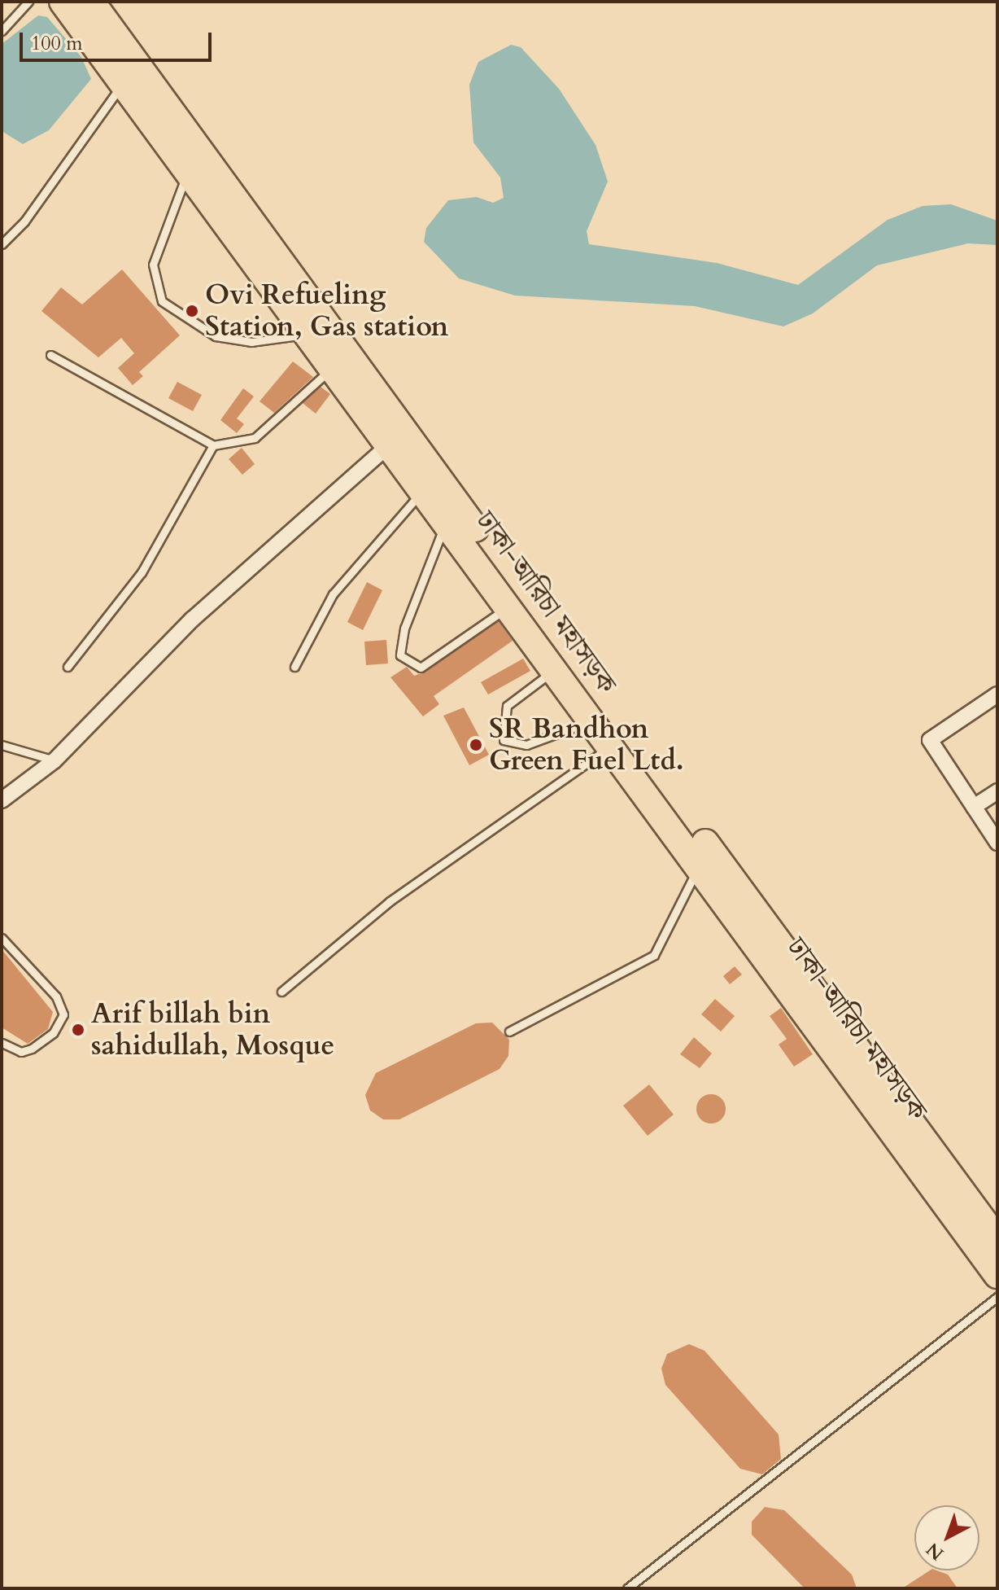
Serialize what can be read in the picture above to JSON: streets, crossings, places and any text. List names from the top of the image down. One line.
{"streets":{"highway":["ঢাকা-আরিচা মহাসড়ক"]},"places":["Ovi Refueling Station, Gas station","SR Bandhon Green Fuel Ltd.","Arif billah bin sahidullah, Mosque"],"scale_bar":"100 m","north":"bottom left"}
